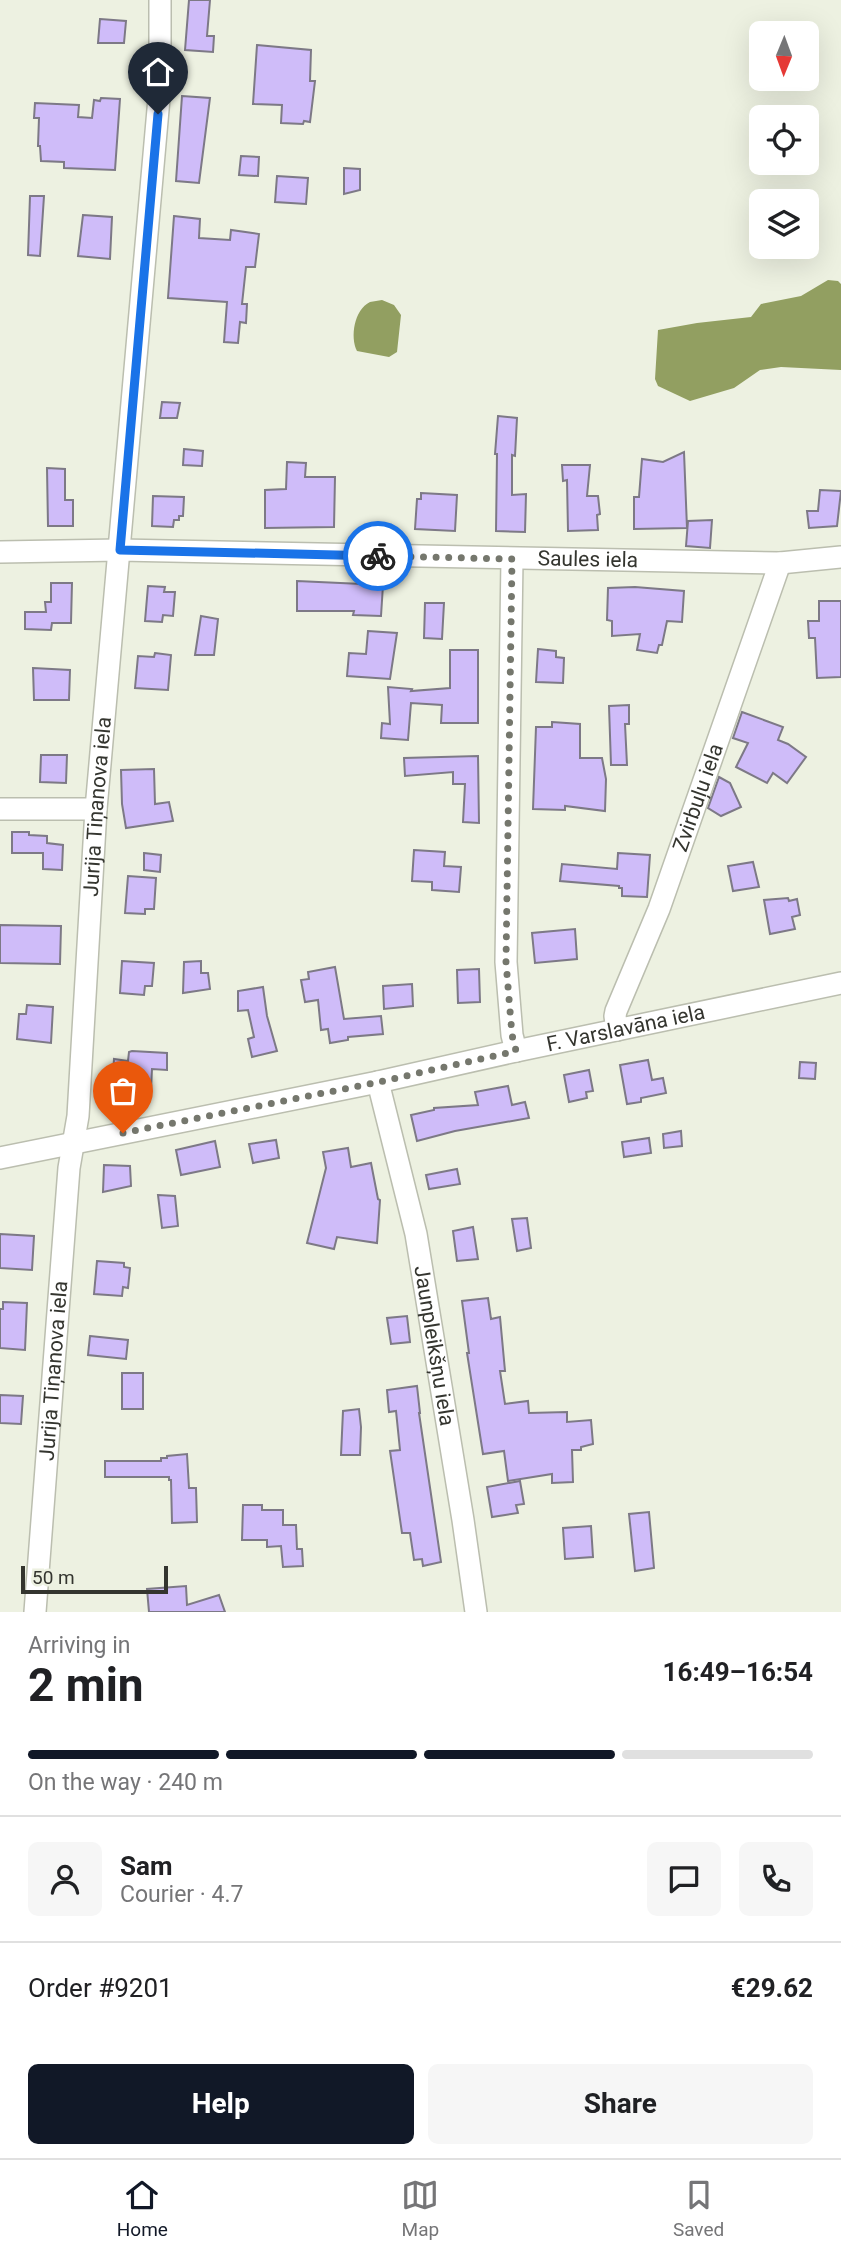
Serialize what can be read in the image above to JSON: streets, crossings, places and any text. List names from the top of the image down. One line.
{"streets":{"street":["Saules iela","Zvirbuļu iela","Jurija Tiņanova iela","F. Varslavāna iela","Jaunpleikšņu iela"]},"crossings":[["Saules iela","Zvirbuļu iela"],["Saules iela","Jurija Tiņanova iela"],["Zvirbuļu iela","F. Varslavāna iela"],["Jurija Tiņanova iela","F. Varslavāna iela"],["F. Varslavāna iela","Jaunpleikšņu iela"]],"scale_bar":"50 m","north":"bottom","page":{"scale":"50 m","heading":["2 min","Arriving in","16:49–16:54"],"panel":["Sam","Courier · 4.7","Order #9201","€29.62"],"bar":"On the way · 240 m","buttons":["Help","Share"],"tabs":["Home","Map","Saved"]}}
